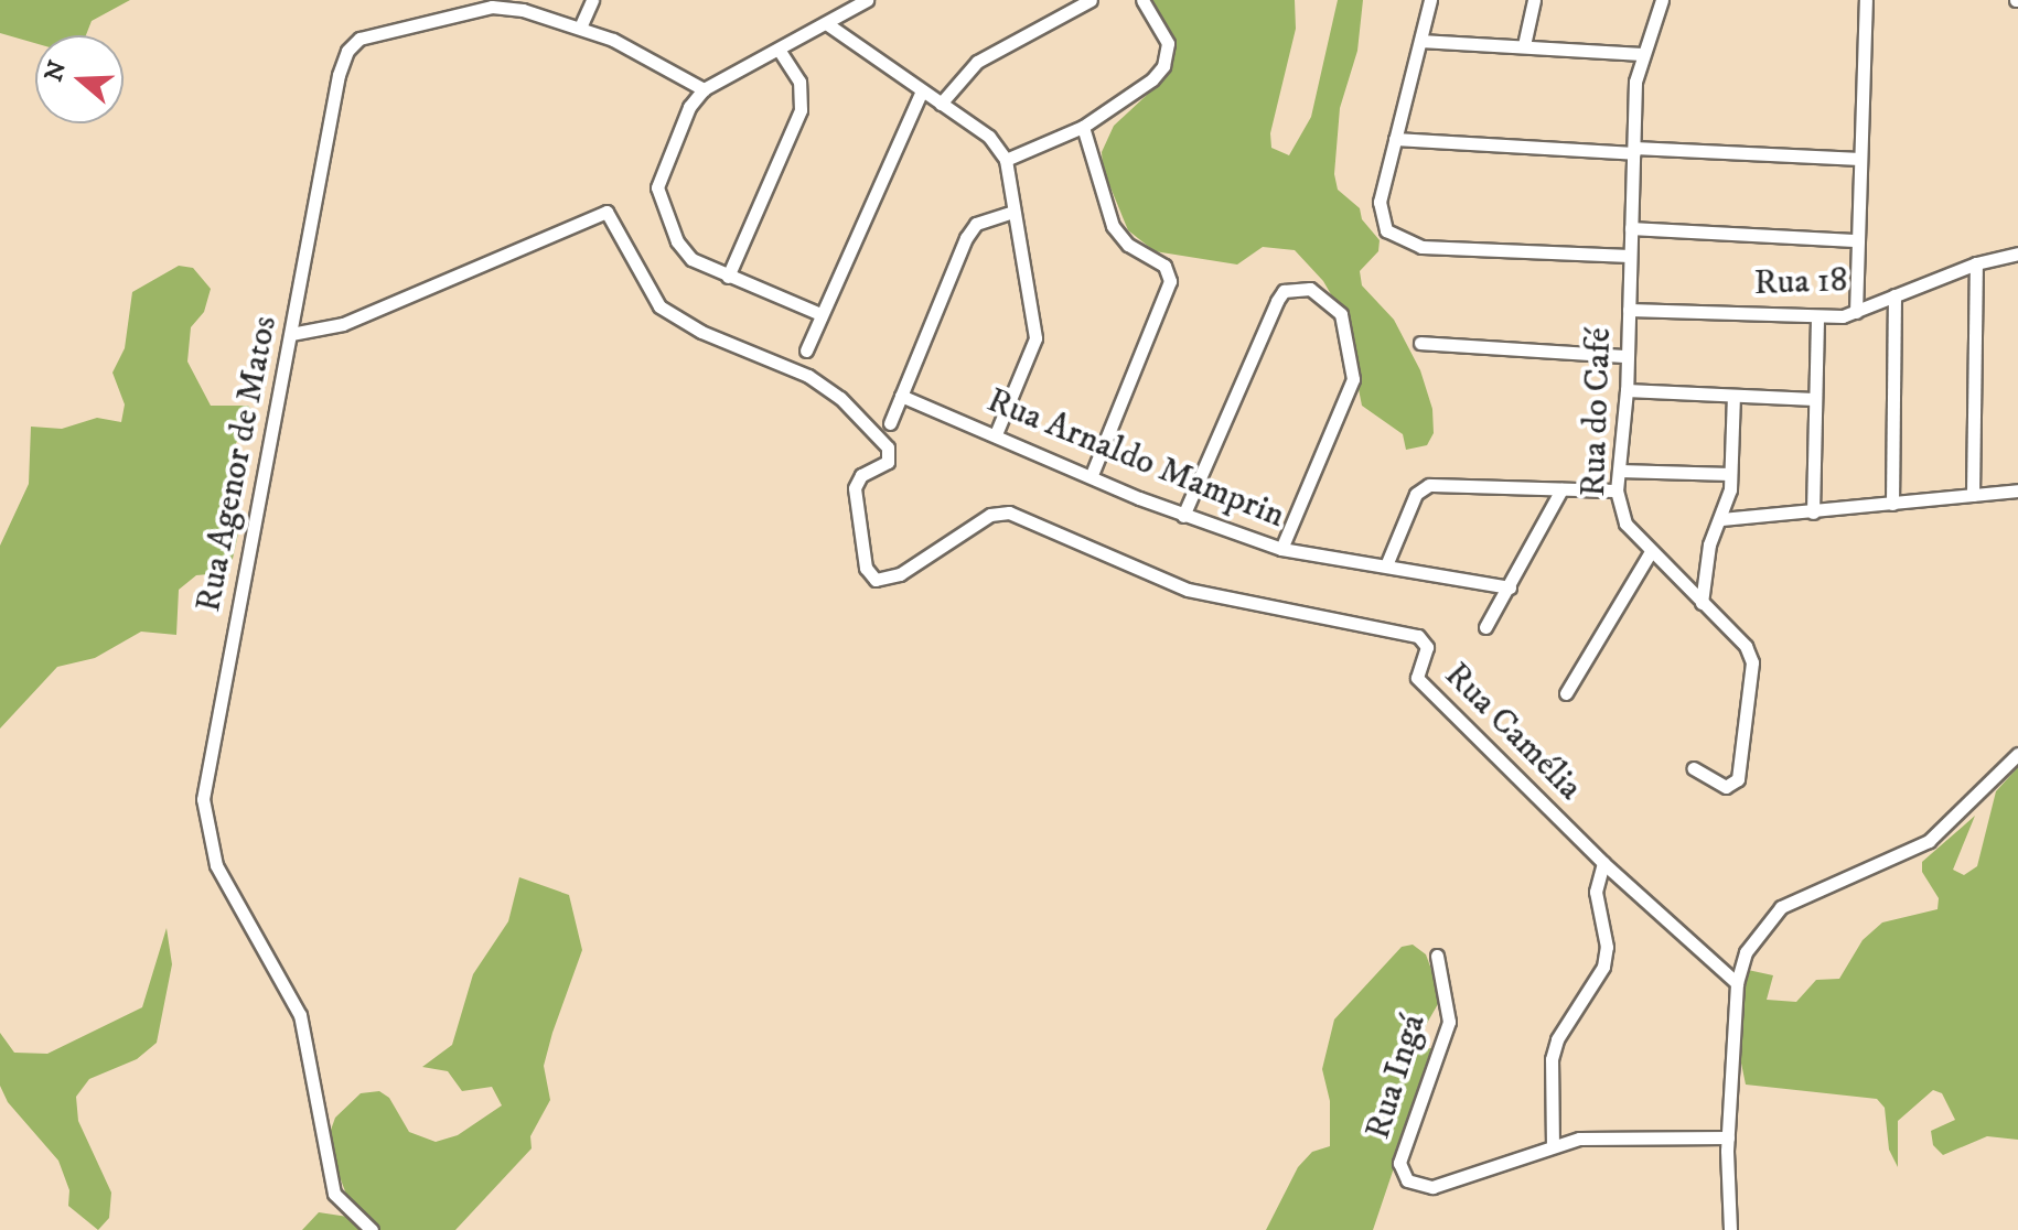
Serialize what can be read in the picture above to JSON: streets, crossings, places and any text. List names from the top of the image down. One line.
{"streets":{"street":["Rua 18","Rua do Café","Rua Arnaldo Mamprin","Rua Agenor de Matos","Rua Camélia","Rua Ingá"]},"crossings":[["Rua 18","Rua do Café"],["Rua Agenor de Matos","Rua Camélia"]],"north":"left"}
